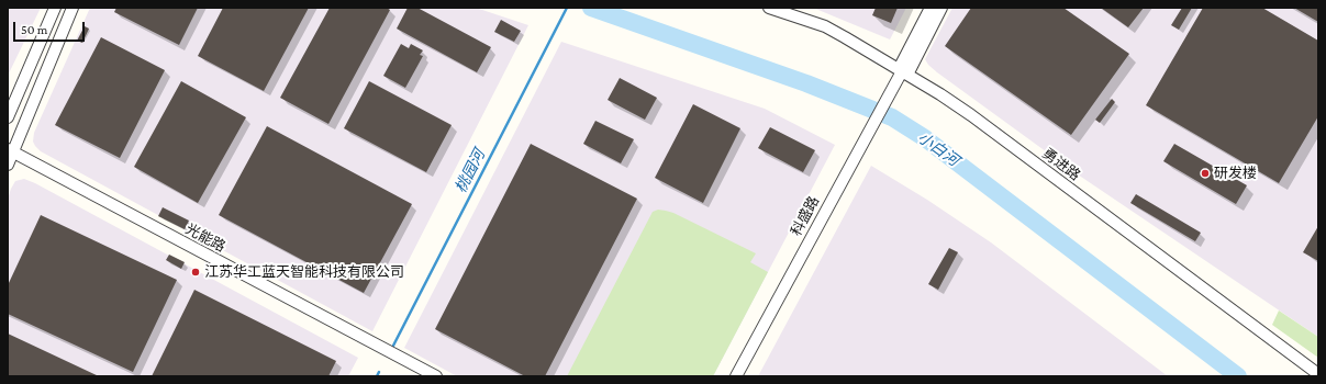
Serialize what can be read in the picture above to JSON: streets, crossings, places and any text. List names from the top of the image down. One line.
{"streets":{"street":["勇进路","科盛路","光能路"]},"crossings":[["勇进路","科盛路"]],"water":["小白河","桃园河"],"places":["研发楼","江苏华工蓝天智能科技有限公司"],"scale_bar":"50 m"}
